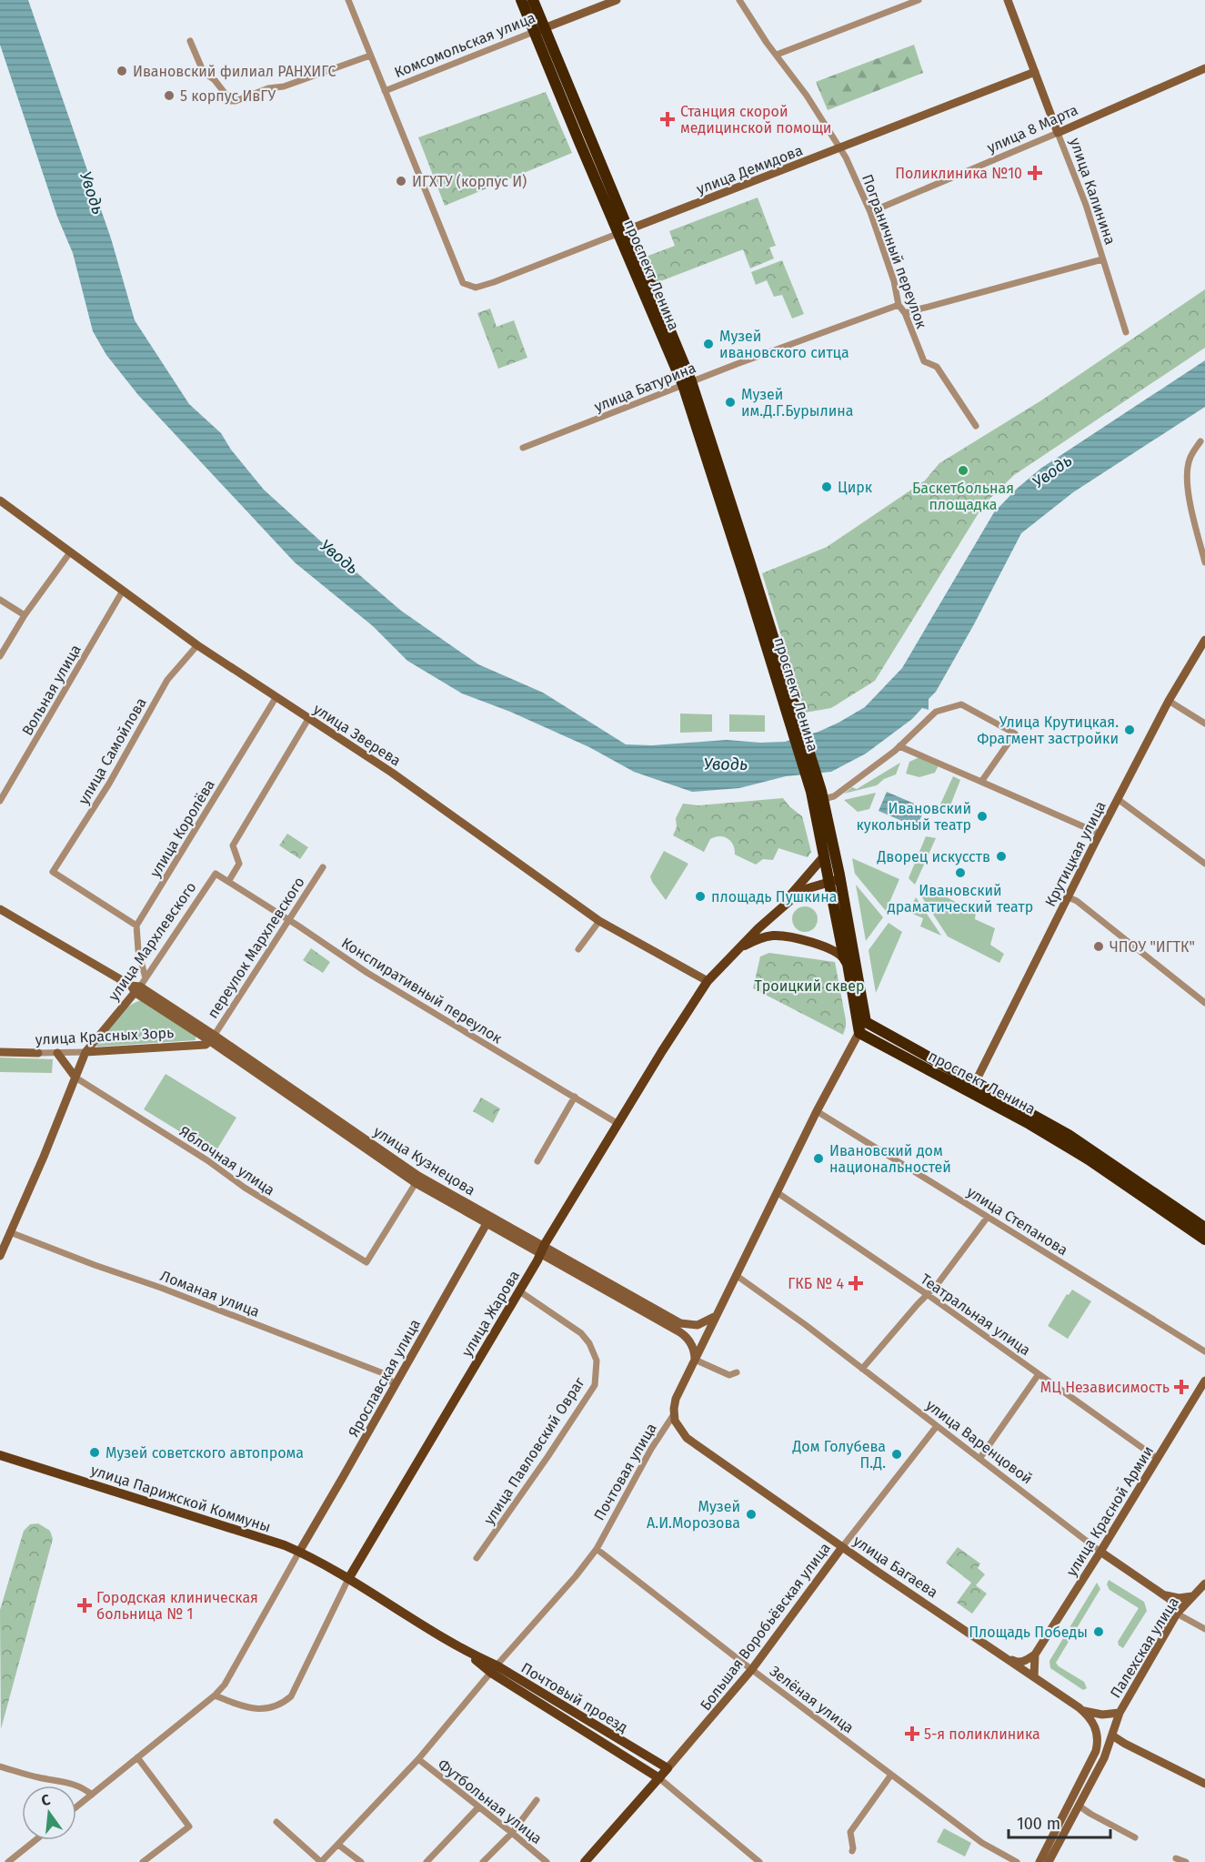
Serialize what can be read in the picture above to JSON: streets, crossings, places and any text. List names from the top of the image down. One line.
{"streets":{"highway":["проспект Ленина"],"main road":["Комсомольская улица","улица 8 Марта","улица Демидова","улица Калинина","улица Зверева","Крутицкая улица","улица Мархлевского","улица Красных Зорь","улица Кузнецова","улица Жарова","Ярославская улица","улица Варенцовой","Почтовая улица","улица Парижской Коммуны","улица Красной Армии","улица Багаева","Большая Воробьёвская улица","Палехская улица","Почтовый проезд"],"street":["Пограничный переулок","улица Батурина","Вольная улица","улица Самойлова","улица Королёва","переулок Мархлевского","Конспиративный переулок","Яблочная улица","улица Степанова","Ломаная улица","Театральная улица","улица Павловский Овраг","Зелёная улица","Футбольная улица"]},"crossings":[["Комсомольская улица","улица Демидова"],["Комсомольская улица","проспект Ленина"],["улица 8 Марта","улица Калинина"],["улица 8 Марта","Пограничный переулок"],["улица Демидова","улица Калинина"],["улица Демидова","Пограничный переулок"],["улица Демидова","проспект Ленина"],["Пограничный переулок","улица Батурина"],["проспект Ленина","улица Батурина"],["проспект Ленина","Крутицкая улица"],["проспект Ленина","Почтовая улица"],["Вольная улица","улица Зверева"],["улица Зверева","улица Самойлова"],["улица Зверева","улица Королёва"],["улица Зверева","улица Жарова"],["улица Самойлова","улица Королёва"],["улица Мархлевского","Конспиративный переулок"],["улица Мархлевского","улица Красных Зорь"],["улица Мархлевского","Яблочная улица"],["улица Мархлевского","улица Кузнецова"],["улица Мархлевского","Ломаная улица"],["переулок Мархлевского","Конспиративный переулок"],["переулок Мархлевского","улица Красных Зорь"],["переулок Мархлевского","улица Кузнецова"],["Конспиративный переулок","улица Жарова"],["улица Красных Зорь","улица Кузнецова"],["Яблочная улица","улица Кузнецова"],["улица Кузнецова","улица Жарова"],["улица Кузнецова","Ярославская улица"],["улица Кузнецова","Почтовая улица"],["улица Степанова","Почтовая улица"],["Ломаная улица","Ярославская улица"],["улица Жарова","улица Павловский Овраг"],["улица Жарова","улица Парижской Коммуны"],["улица Жарова","Почтовый проезд"],["Театральная улица","Почтовая улица"],["Театральная улица","улица Красной Армии"],["Ярославская улица","улица Парижской Коммуны"],["улица Варенцовой","Почтовая улица"],["улица Варенцовой","улица Красной Армии"],["улица Варенцовой","Большая Воробьёвская улица"],["улица Варенцовой","Палехская улица"],["Почтовая улица","улица Багаева"],["Почтовая улица","Почтовый проезд"],["Почтовая улица","Зелёная улица"],["Почтовая улица","Футбольная улица"],["улица Парижской Коммуны","Почтовый проезд"],["улица Багаева","Большая Воробьёвская улица"],["улица Багаева","Палехская улица"],["Большая Воробьёвская улица","Почтовый проезд"],["Большая Воробьёвская улица","Зелёная улица"]],"water":["Уводь"],"parks":["Троицкий сквер"],"places":{"other":["Ивановский филиал РАНХИГС","5 корпус ИвГУ","ИГХТУ (корпус И)","Музей ивановского ситца","Музей им.Д.Г.Бурылина","Баскетбольная площадка","Цирк","Улица Крутицкая. Фрагмент застройки","Ивановский кукольный театр","Дворец искусств","Ивановский драматический театр","площадь Пушкина","ЧПОУ \"ИГТК\"","Ивановский дом национальностей","Музей советского автопрома","Дом Голубева П.Д.","Музей А.И.Морозова","Площадь Победы"],"health":["Станция скорой медицинской помощи","Поликлиника №10","ГКБ № 4","МЦ Независимость","Городская клиническая больница № 1","5-я поликлиника"]},"scale_bar":"100 m","north":"top"}
